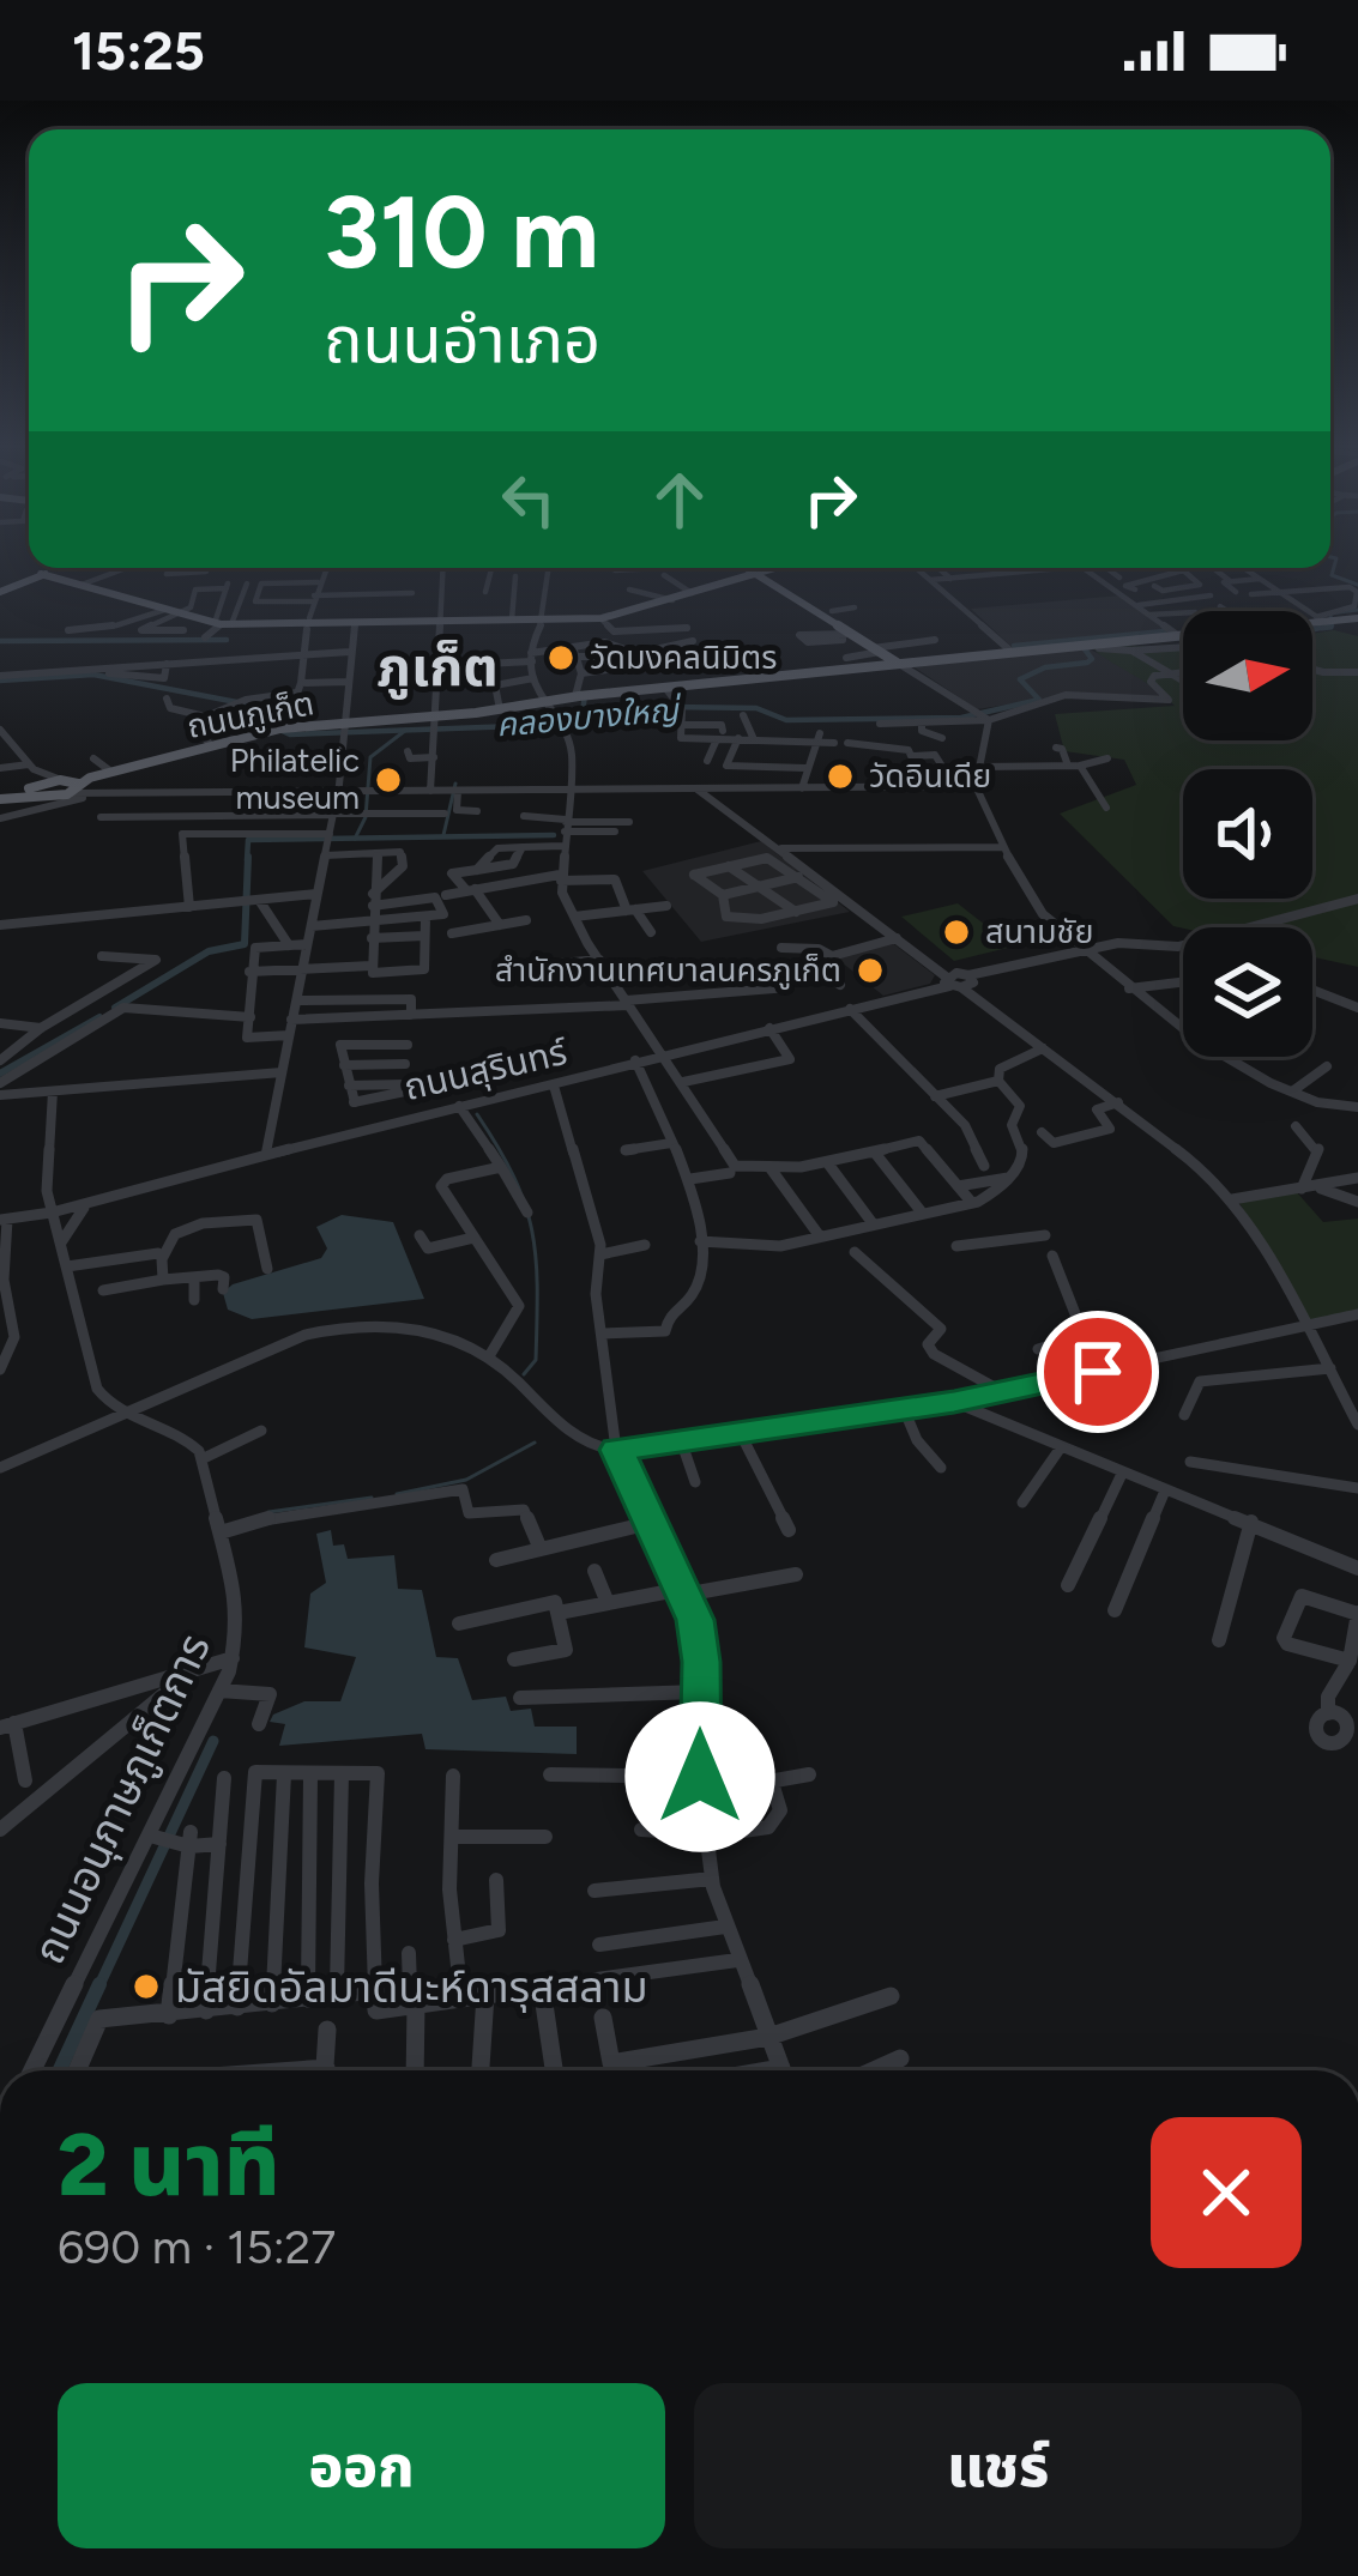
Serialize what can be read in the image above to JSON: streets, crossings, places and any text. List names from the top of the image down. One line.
{"streets":{"main road":["ถนนภูเก็ต"],"street":["ถนนสุรินทร์","ถนนอนุภาษภูเก็ตการ"]},"districts":["ภูเก็ต"],"water":["คลองบางใหญ่"],"places":["วัดมงคลนิมิตร","วัดอินเดีย","Philatelic museum","สนามชัย","สำนักงานเทศบาลนครภูเก็ต","มัสยิดอัลมาดีนะห์ดารุสสลาม"],"north":"right","page":{"status":"15:25","turn":["310 m","ถนนอำเภอ"],"heading":["2 นาที","690 m · 15:27"],"buttons":["ออก","แชร์"]}}
